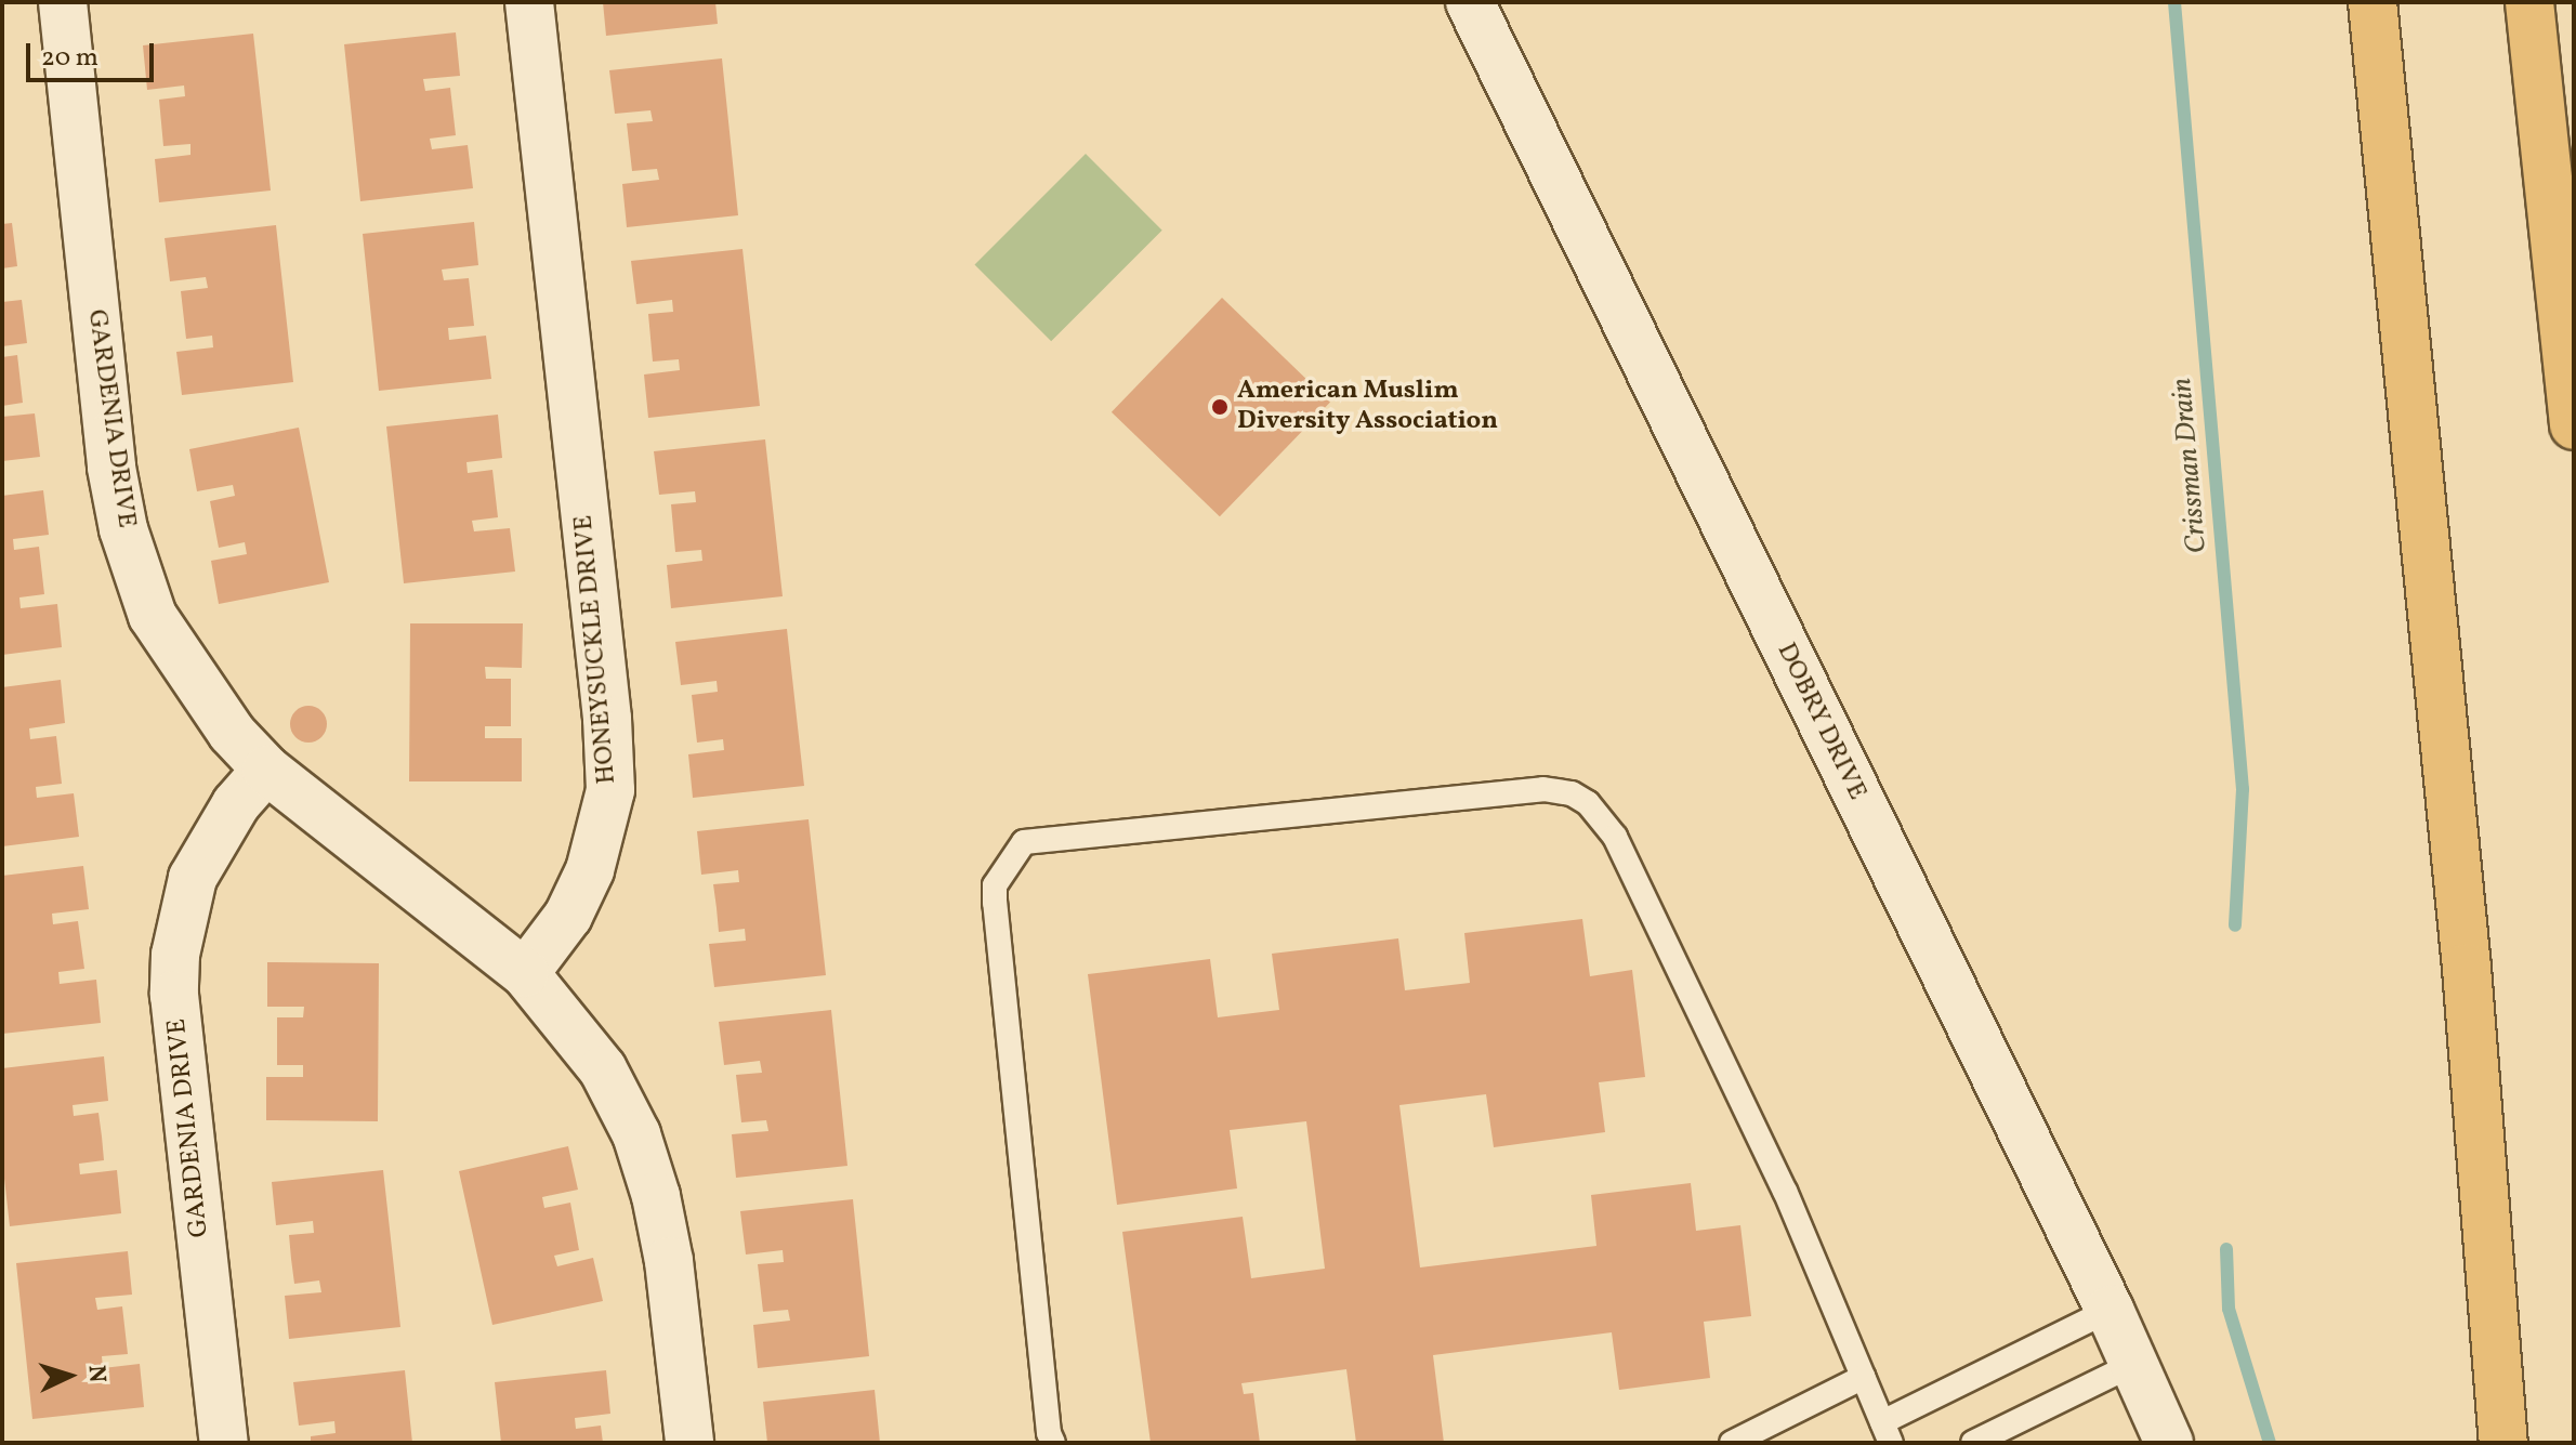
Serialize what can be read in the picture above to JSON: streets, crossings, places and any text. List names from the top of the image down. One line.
{"streets":{"street":["GARDENIA DRIVE","HONEYSUCKLE DRIVE","DOBRY DRIVE"]},"water":["Crissman Drain"],"places":["American Muslim Diversity Association"],"scale_bar":"20 m","north":"right"}
